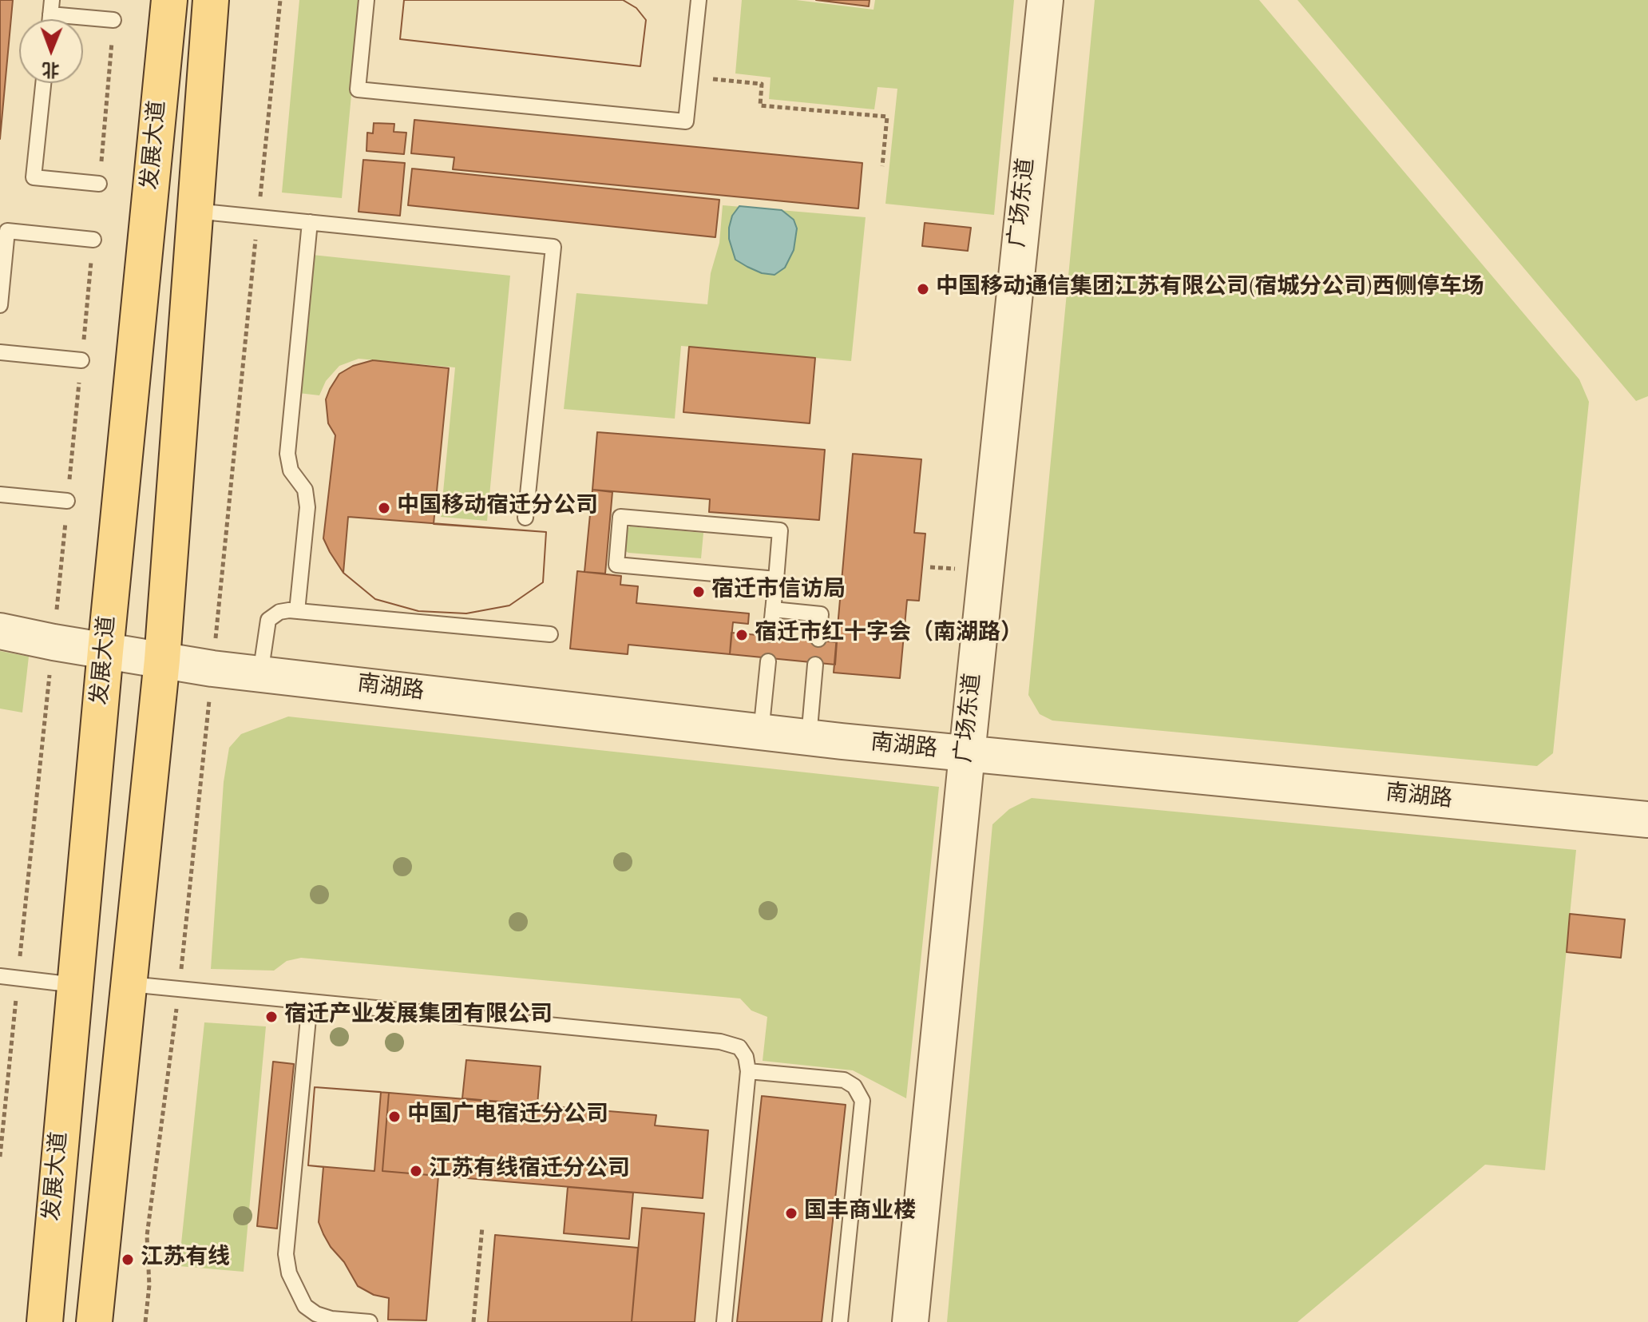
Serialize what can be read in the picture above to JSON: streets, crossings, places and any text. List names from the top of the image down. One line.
{"streets":{"main road":["发展大道"],"street":["广场东道","南湖路"]},"crossings":[["发展大道","南湖路"],["广场东道","南湖路"]],"places":["中国移动通信集团江苏有限公司(宿城分公司)西侧停车场","中国移动宿迁分公司","宿迁市信访局","宿迁市红十字会（南湖路）","宿迁产业发展集团有限公司","中国广电宿迁分公司","江苏有线宿迁分公司","国丰商业楼","江苏有线"],"north":"bottom"}
